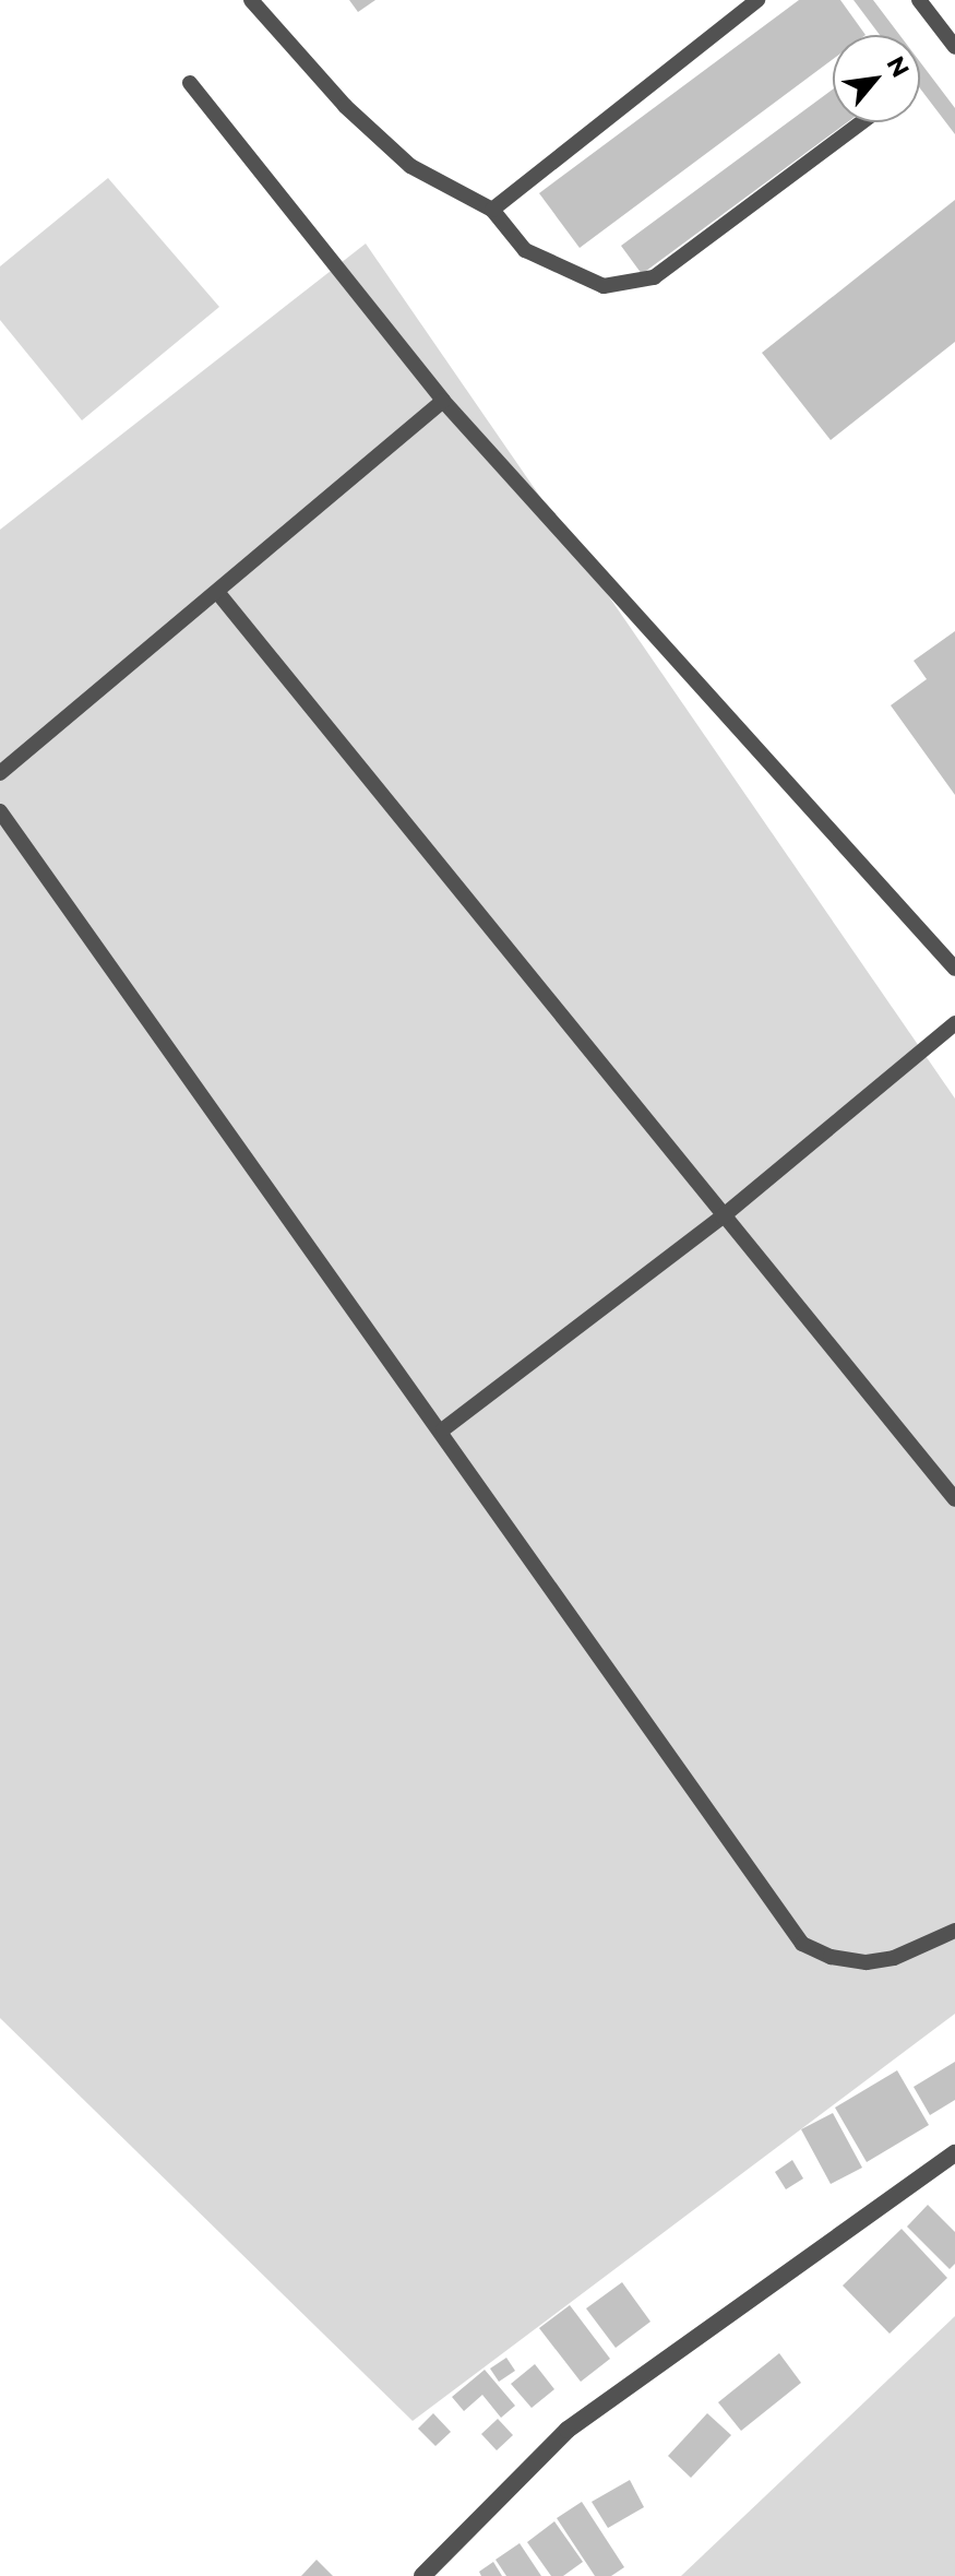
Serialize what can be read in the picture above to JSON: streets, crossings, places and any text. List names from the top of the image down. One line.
{"north":"top right"}
